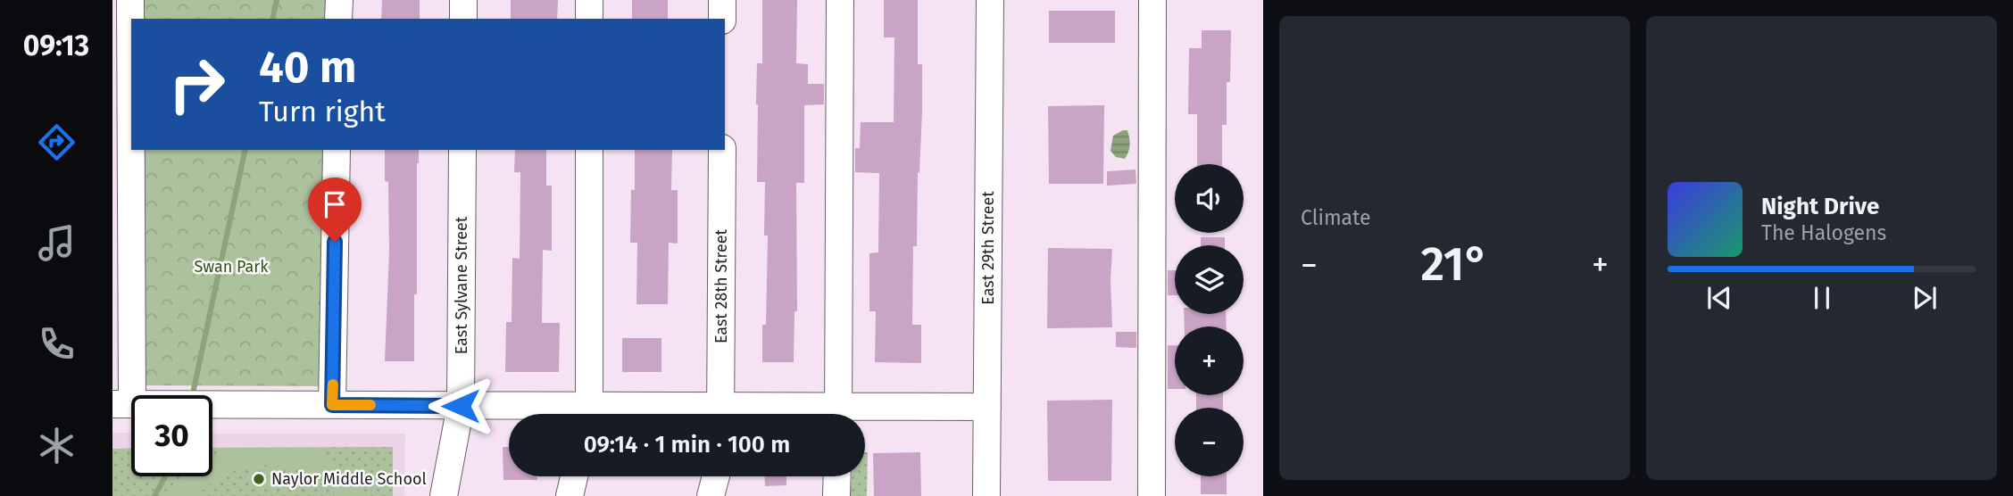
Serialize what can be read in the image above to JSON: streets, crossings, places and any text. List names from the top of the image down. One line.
{"streets":{"street":["East 29th Street","East Sylvane Street","East 28th Street"]},"parks":["Swan Park"],"places":["Naylor Middle School"],"page":{"tabs":"09:13","tile":"Climate","turn":["40 m","Turn right"],"map_buttons":["+","−"],"song":["Night Drive","The Halogens"],"heat":["−","21°","+"],"limit":"30","trip":"09:14 · 1 min · 100 m"}}
